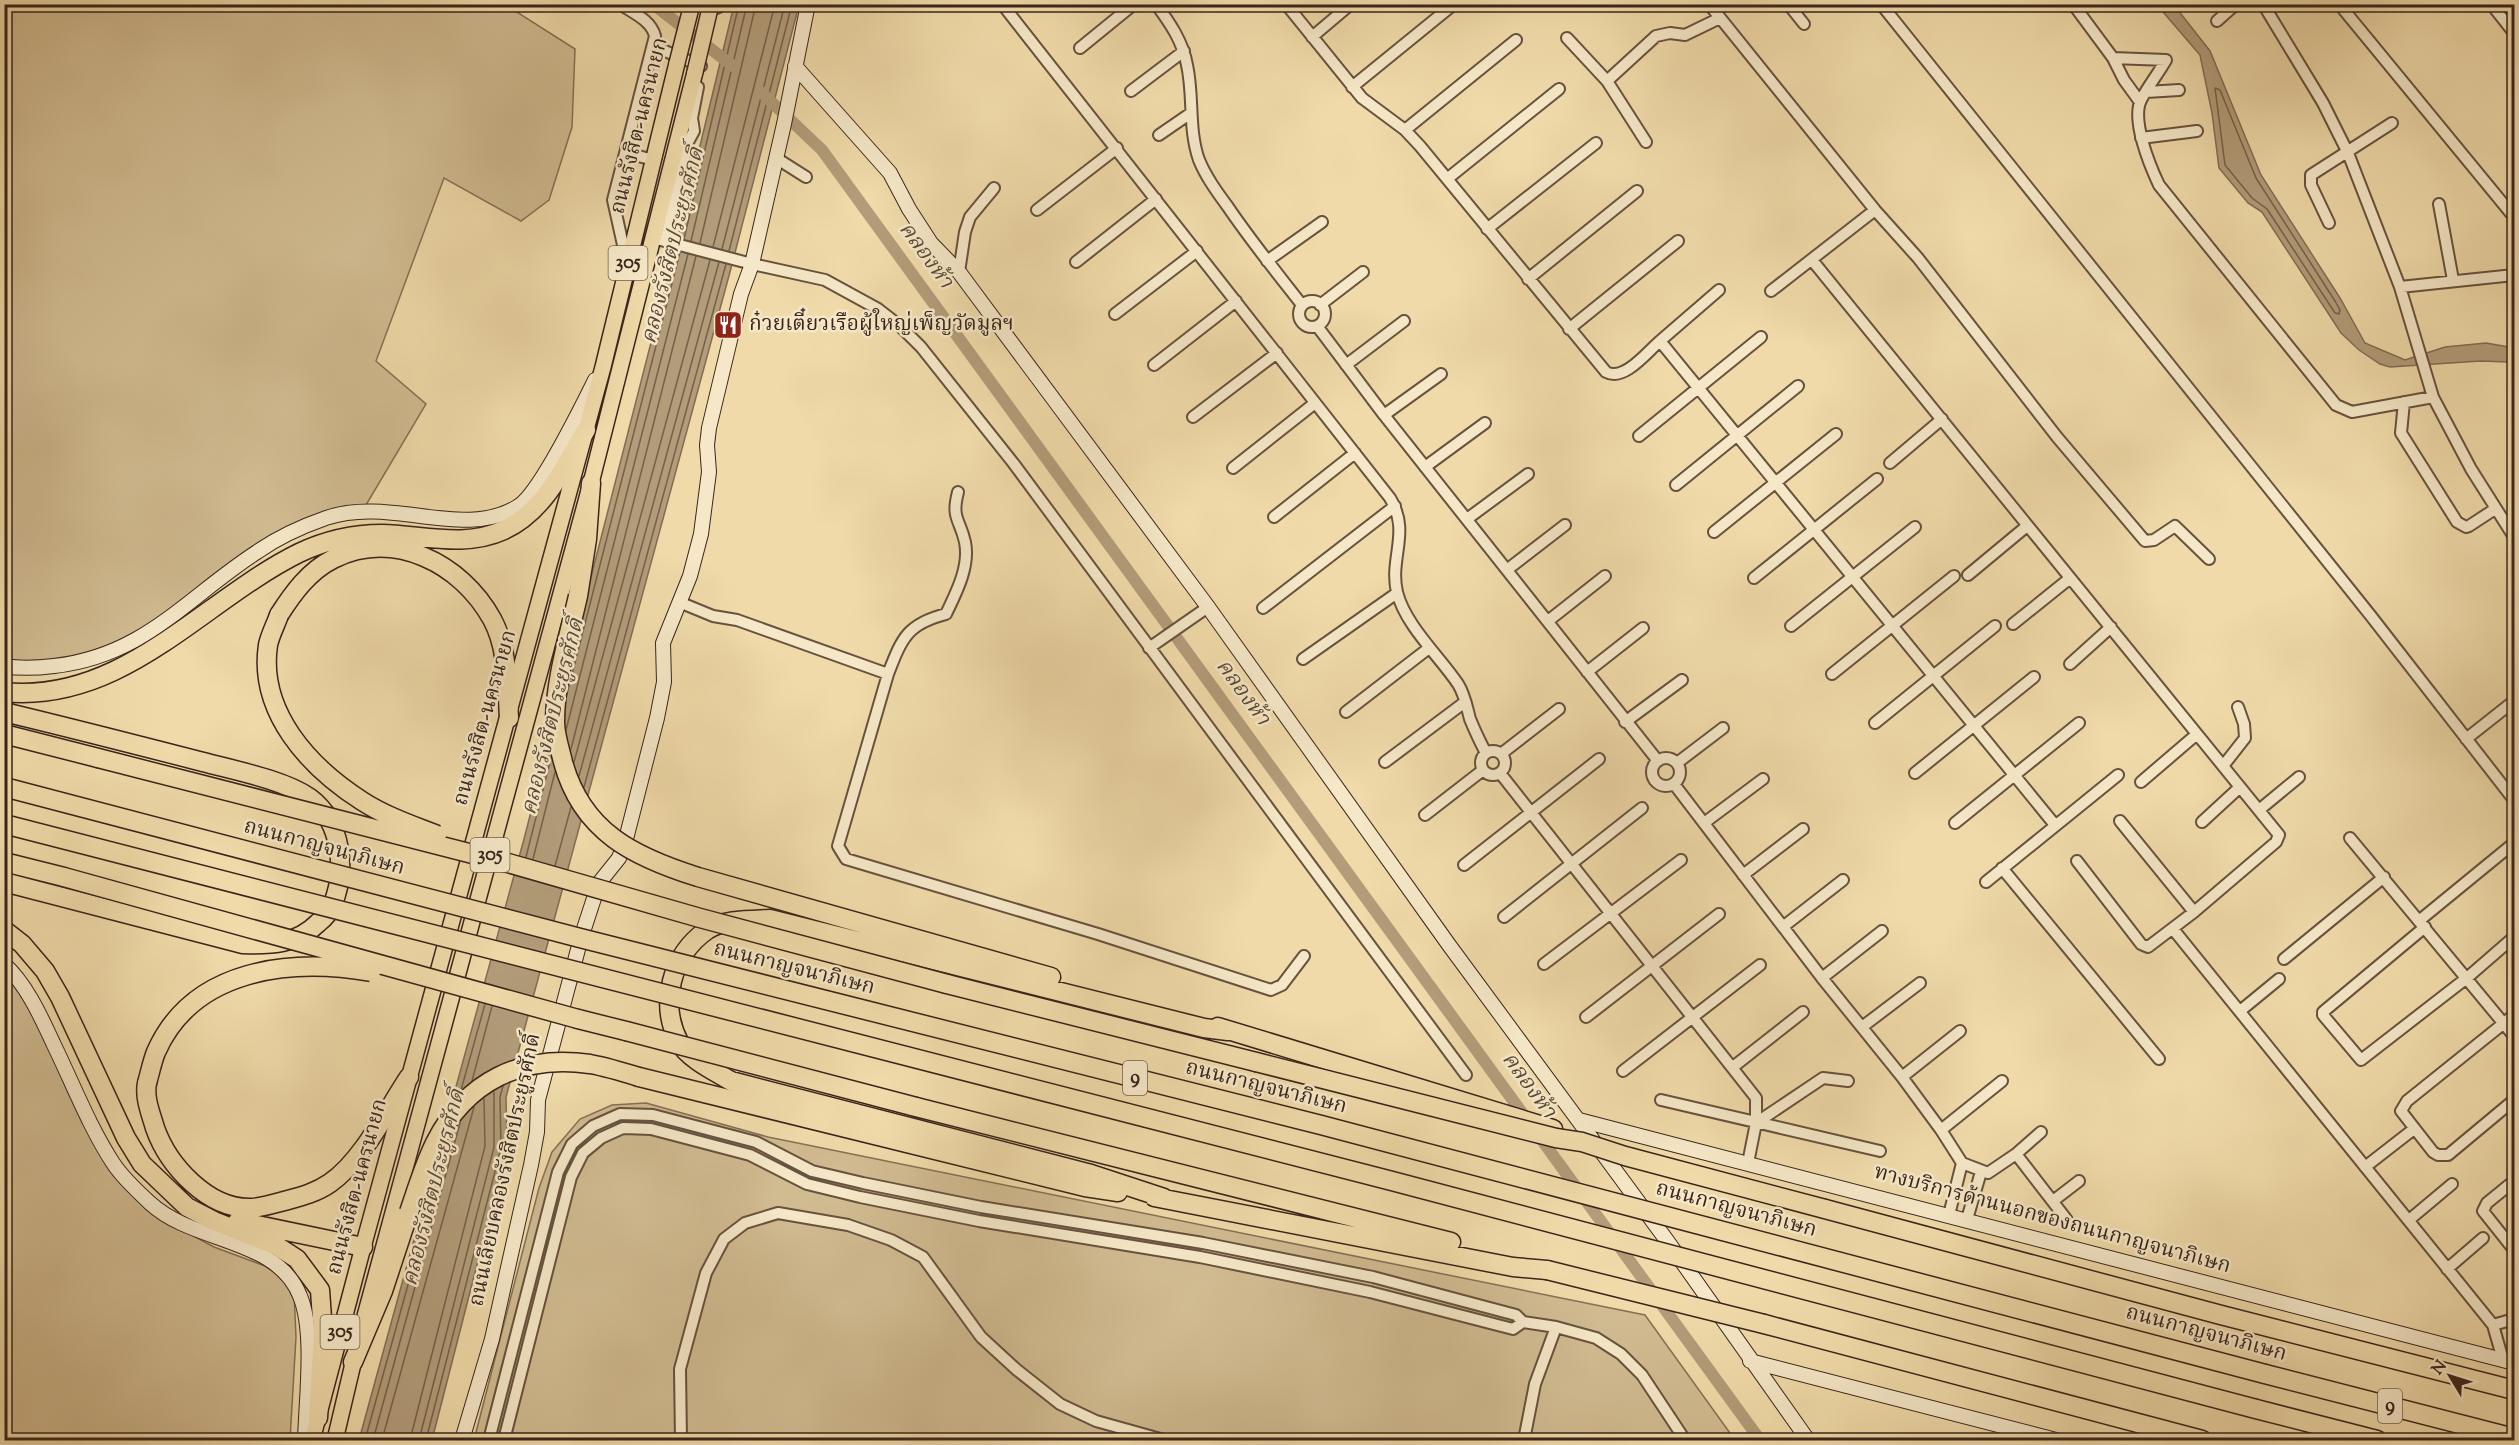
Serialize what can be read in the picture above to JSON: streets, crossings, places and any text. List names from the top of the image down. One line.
{"streets":{"highway":["ถนนกาญจนาภิเษก","9"],"main road":["ถนนรังสิต-นครนายก","305"],"street":["ถนนเลียบคลองรังสิตประยูรศักดิ์","ทางบริการด้านนอกของถนนกาญจนาภิเษก"]},"water":["คลองรังสิตประยูรศักดิ์","คลองห้า"],"places":{"restaurant":["ก๋วยเตี๋ยวเรือผู้ใหญ่เพ็ญวัดมูลฯ"]},"north":"top left"}
